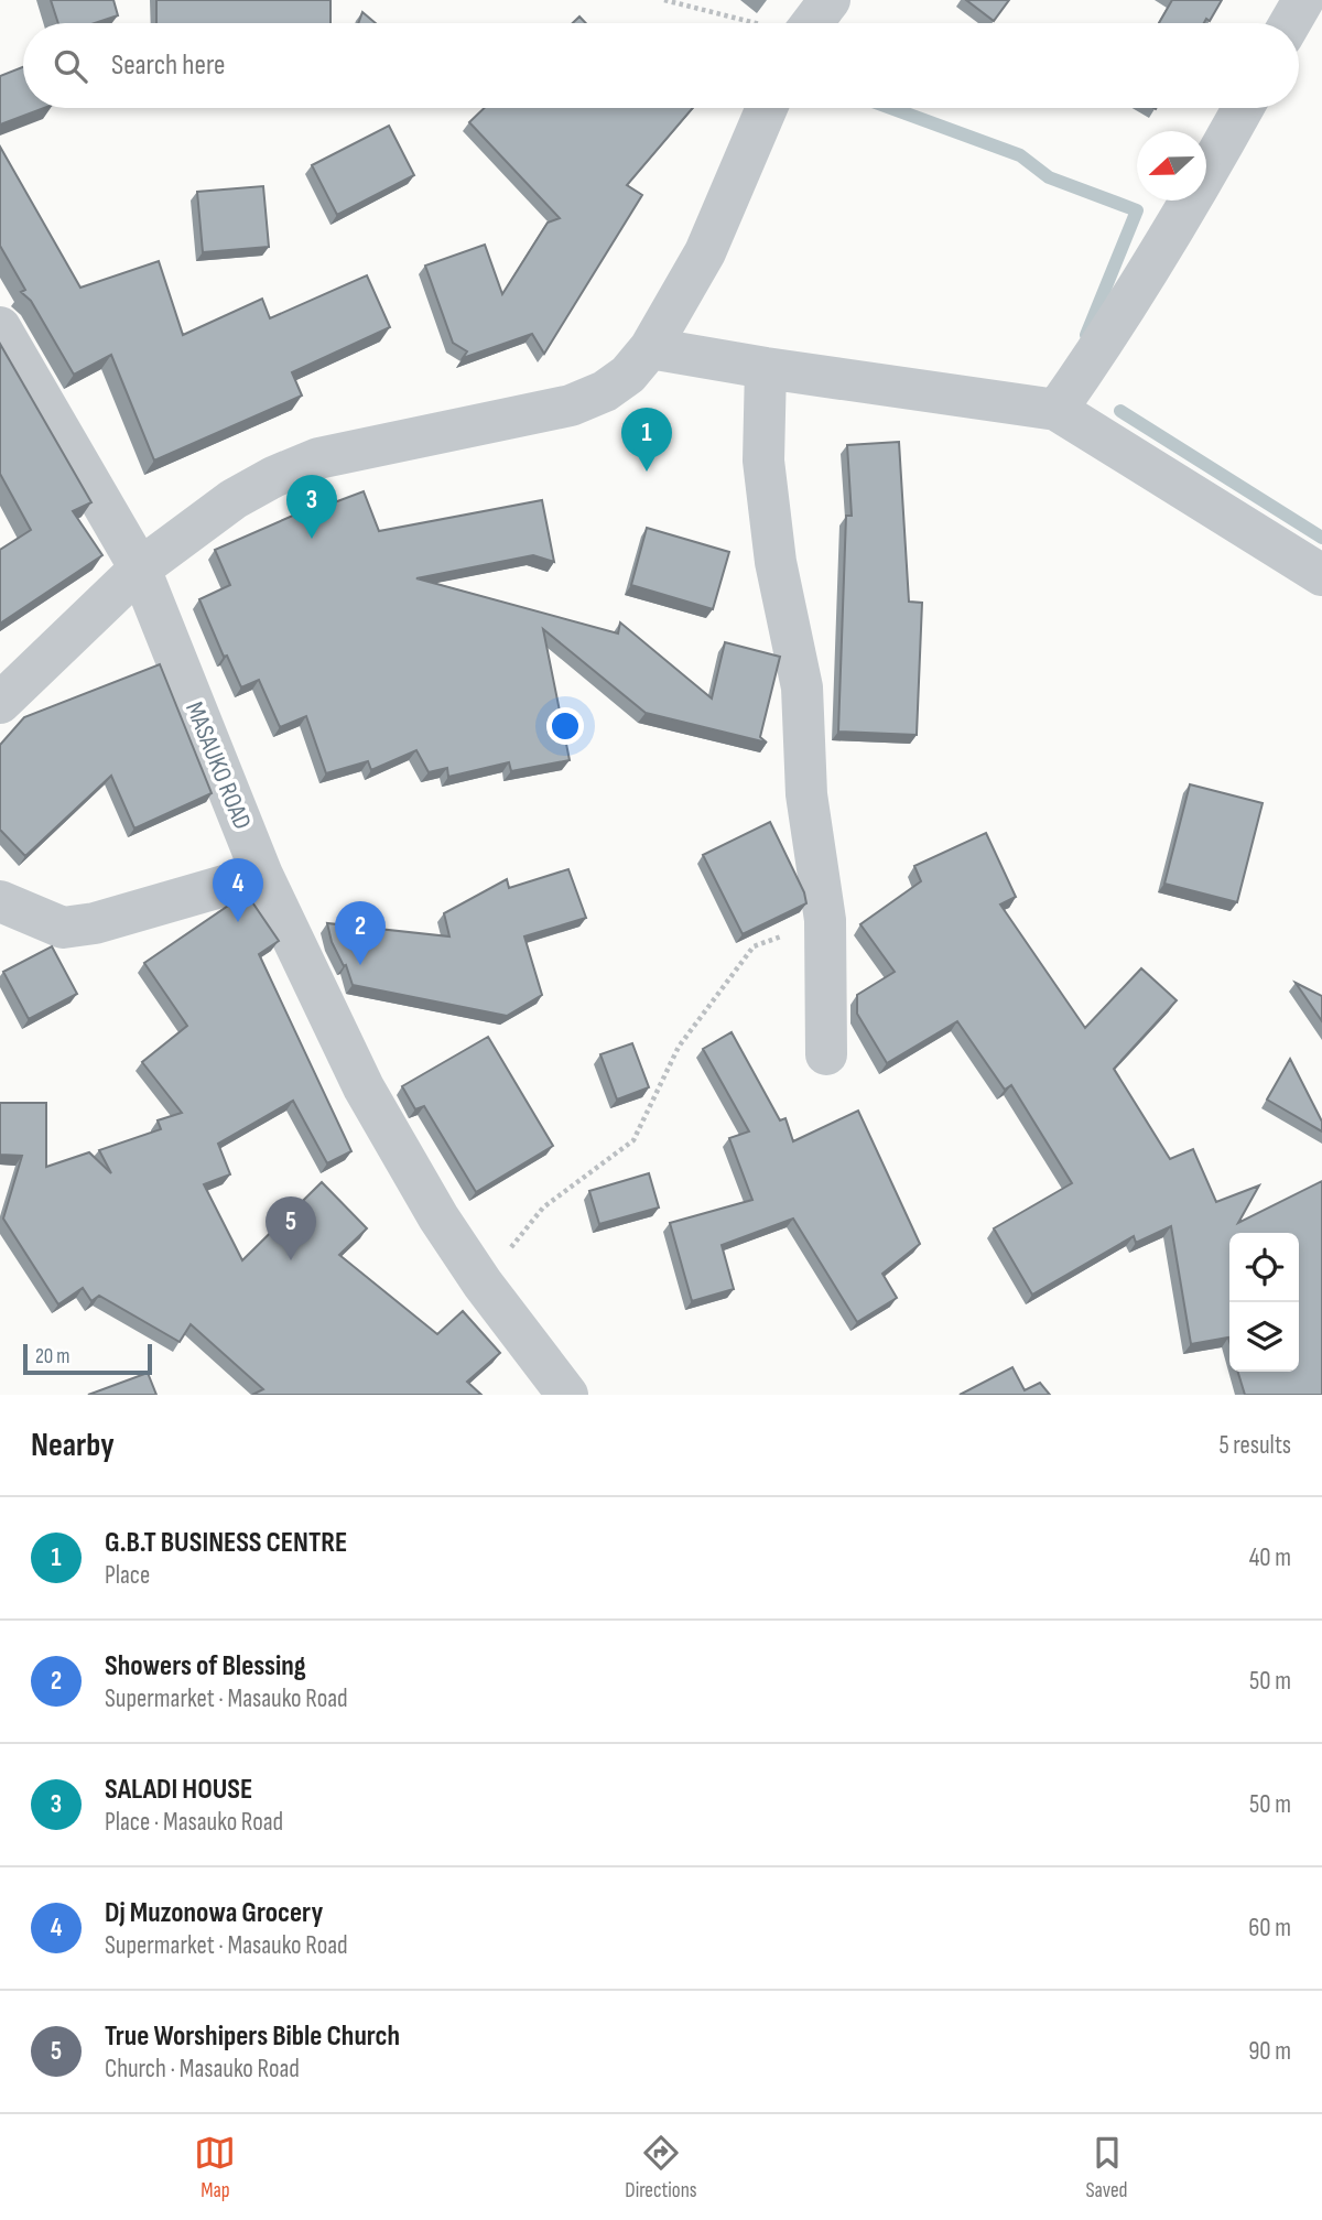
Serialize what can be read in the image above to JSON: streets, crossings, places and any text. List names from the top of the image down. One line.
{"streets":{"street":["MASAUKO ROAD"]},"scale_bar":"20 m","north":"left","page":{"search":"Search here","pins":["1","3","4","2","5"],"scale":"20 m","heading":["Nearby","5 results"],"list":[{"mark":"1","name":"G.B.T BUSINESS CENTRE","note":"Place","value":"40 m"},{"mark":"2","name":"Showers of Blessing","note":"Supermarket · Masauko Road","value":"50 m"},{"mark":"3","name":"SALADI HOUSE","note":"Place · Masauko Road","value":"50 m"},{"mark":"4","name":"Dj Muzonowa Grocery","note":"Supermarket · Masauko Road","value":"60 m"},{"mark":"5","name":"True Worshipers Bible Church","note":"Church · Masauko Road","value":"90 m"}],"nav":["Map","Directions","Saved"]}}
